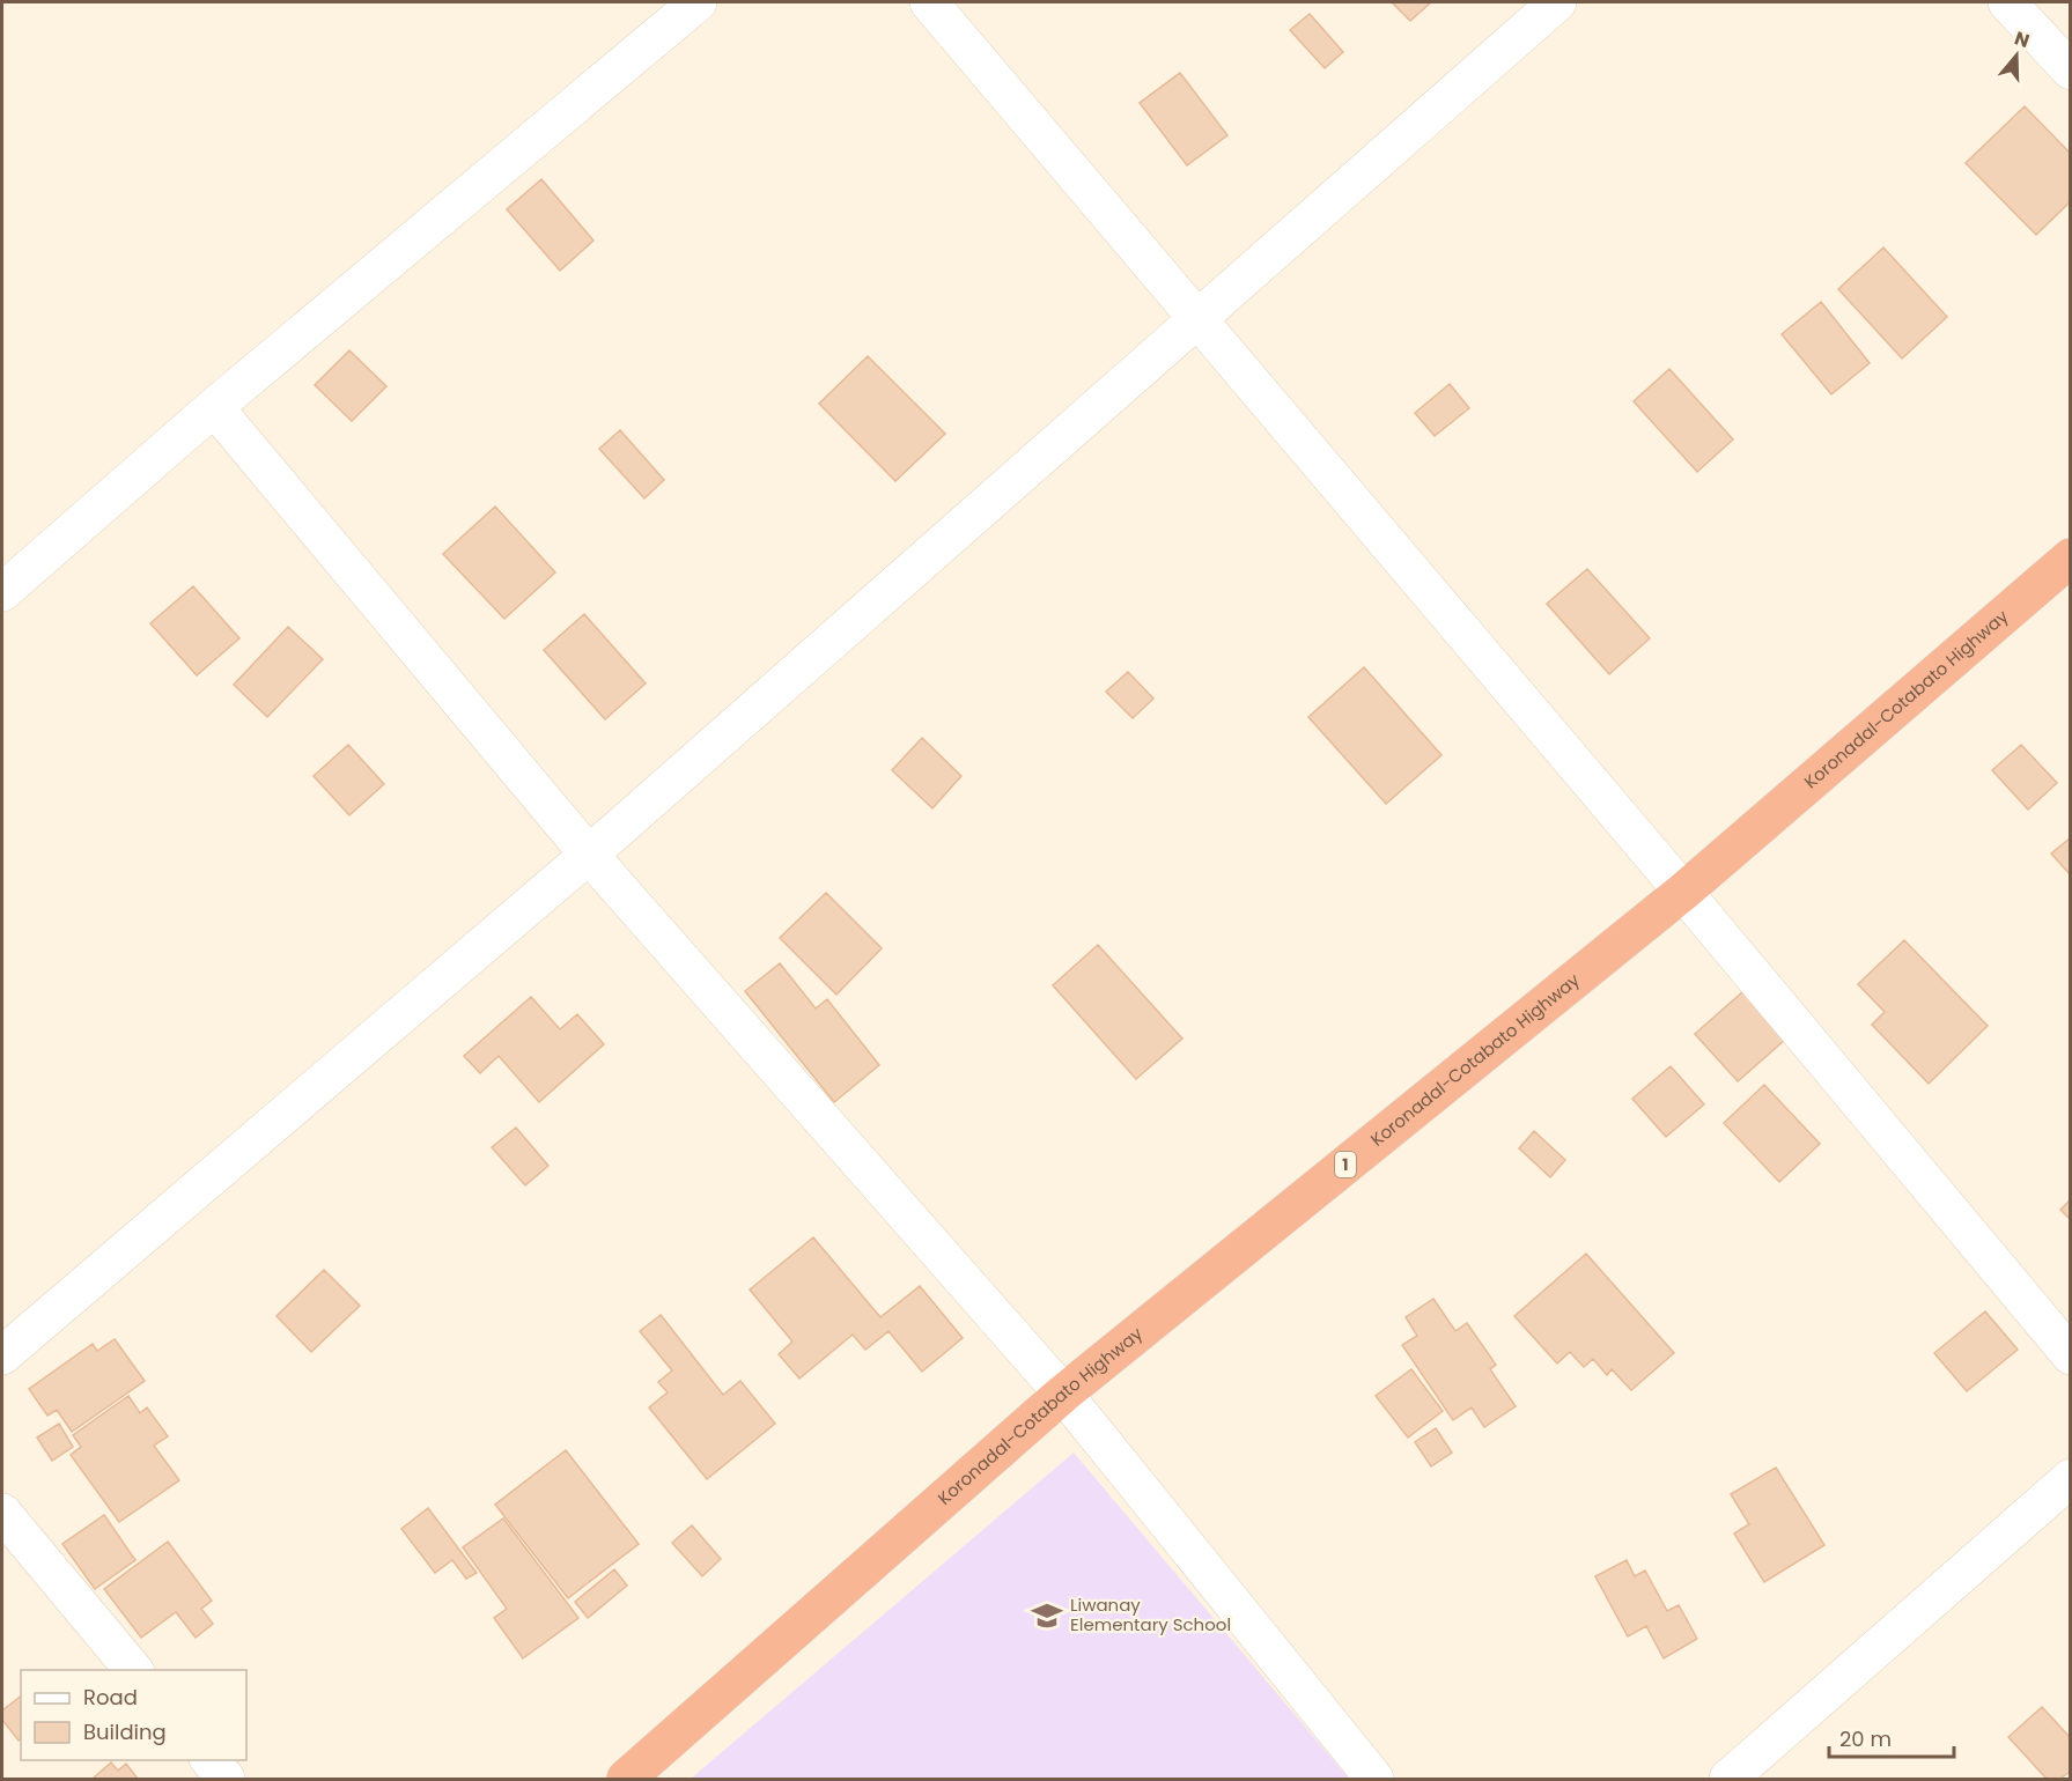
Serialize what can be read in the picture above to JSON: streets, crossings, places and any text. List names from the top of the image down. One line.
{"streets":{"highway":["Koronadal-Cotabato Highway","1"]},"places":{"school or university":["Liwanay Elementary School"]},"legend":["Road","Building"],"scale_bar":"20 m","north":"top"}
